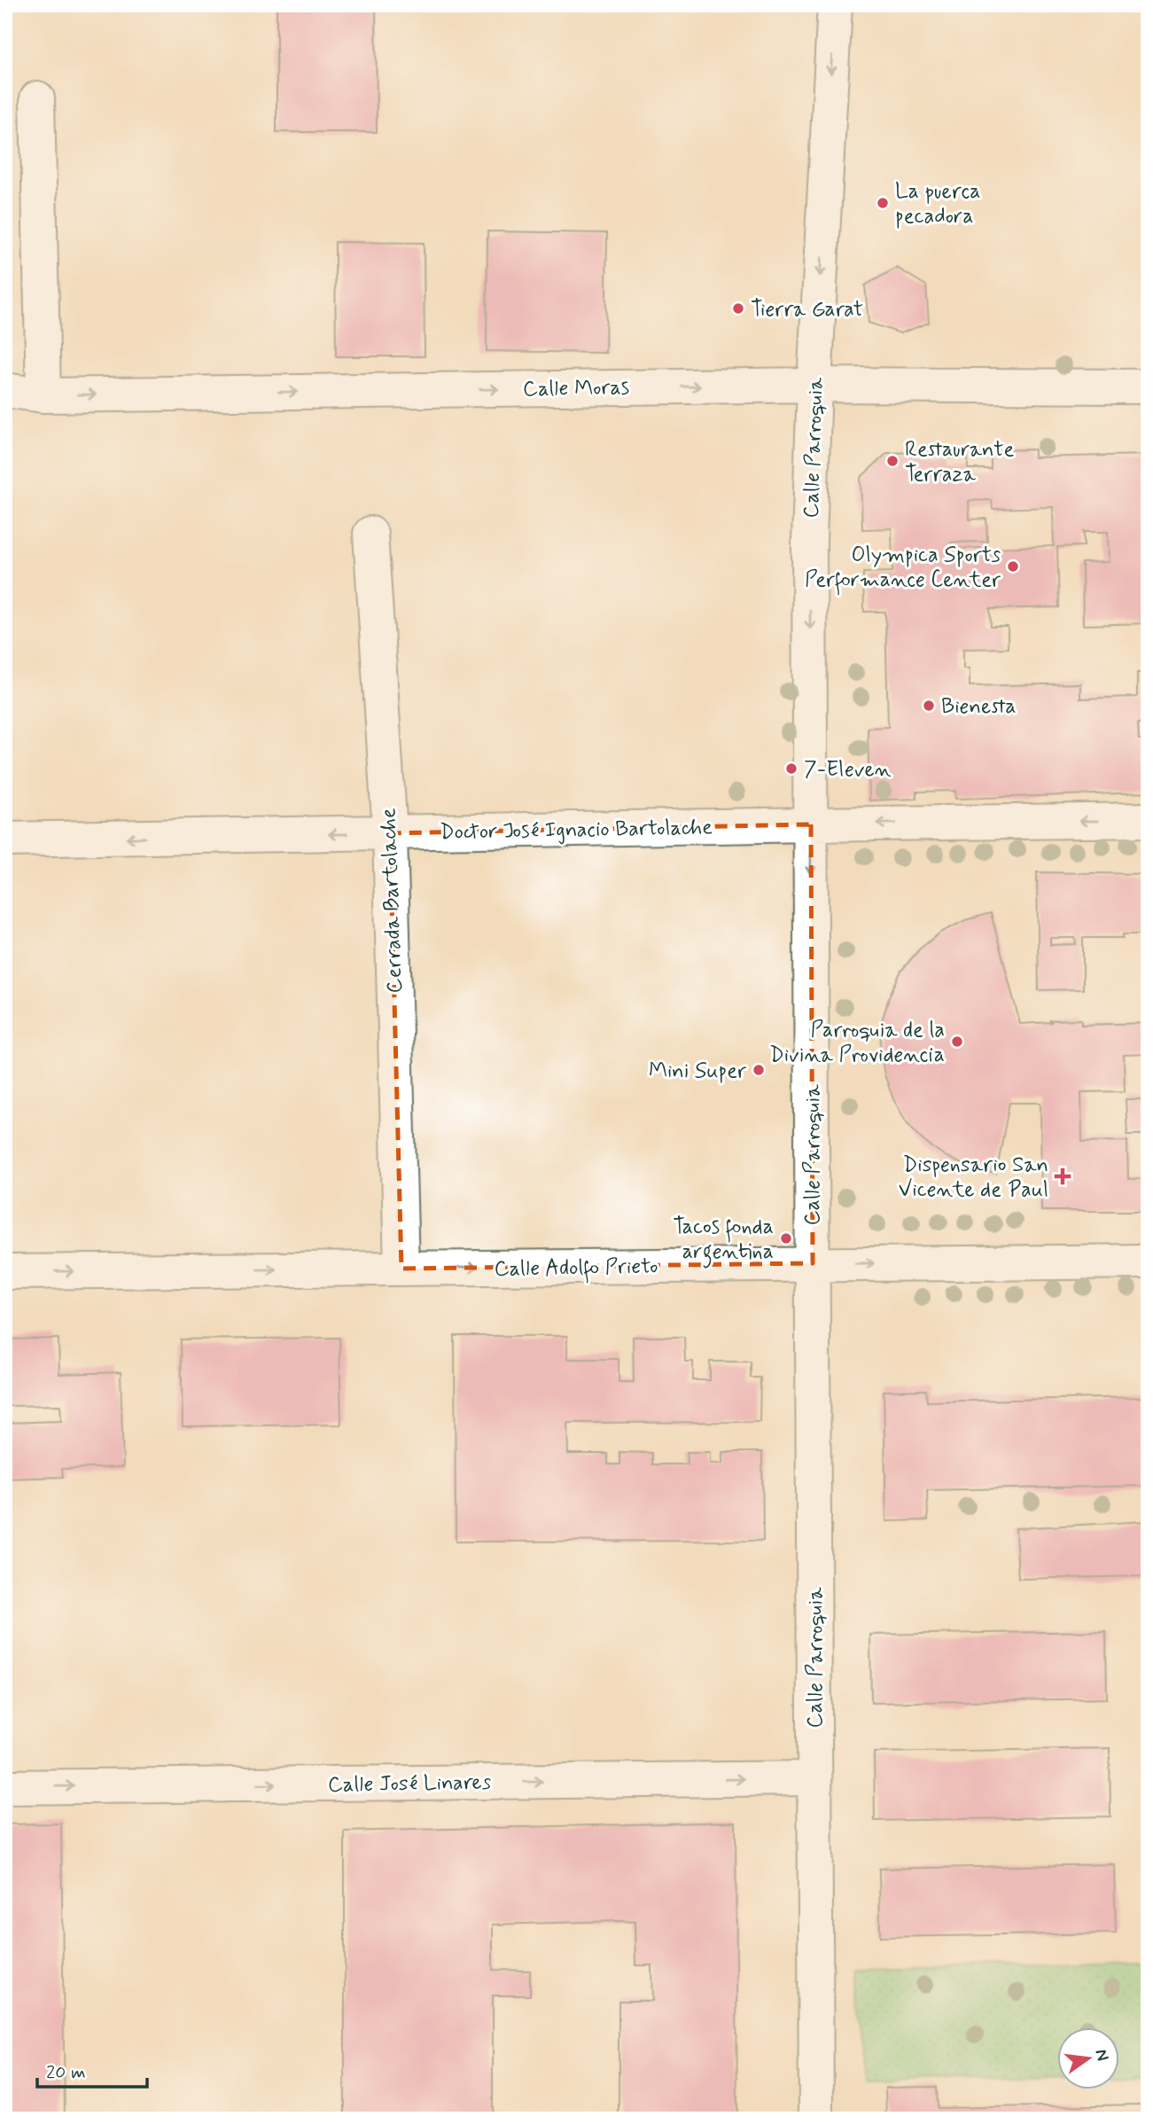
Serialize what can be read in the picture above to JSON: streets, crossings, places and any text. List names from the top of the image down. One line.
{"streets":{"street":["Calle Moras","Calle Parroquia","Doctor José Ignacio Bartolache","Cerrada Bartolache","Calle Adolfo Prieto","Calle José Linares"]},"crossings":[["Calle Moras","Calle Parroquia"],["Calle Parroquia","Doctor José Ignacio Bartolache"],["Calle Parroquia","Calle Adolfo Prieto"],["Calle Parroquia","Calle José Linares"],["Doctor José Ignacio Bartolache","Cerrada Bartolache"],["Cerrada Bartolache","Calle Adolfo Prieto"]],"one_way":["Calle Moras","Calle Parroquia","Doctor José Ignacio Bartolache","Calle Adolfo Prieto","Calle José Linares"],"places":{"other":["La puerca pecadora","Tierra Garat","Restaurante Terraza","Olympica Sports Performance Center","Bienesta","7-Eleven","Parroquia de la Divina Providencia","Mini Super","Tacos fonda argentina"],"health":["Dispensario San Vicente de Paul"]},"scale_bar":"20 m","north":"right"}
